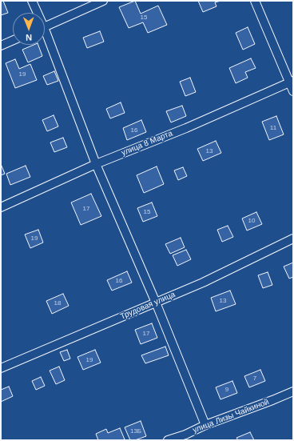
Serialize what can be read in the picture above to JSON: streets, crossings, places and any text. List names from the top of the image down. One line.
{"streets":{"street":["улица 8 Марта","Трудовая улица","улица Лизы Чайкиной"]},"house_numbers":["15","19","11","16","13","17","15","10","19","16","13","18","17","19","7","9","13Б"],"north":"bottom"}
